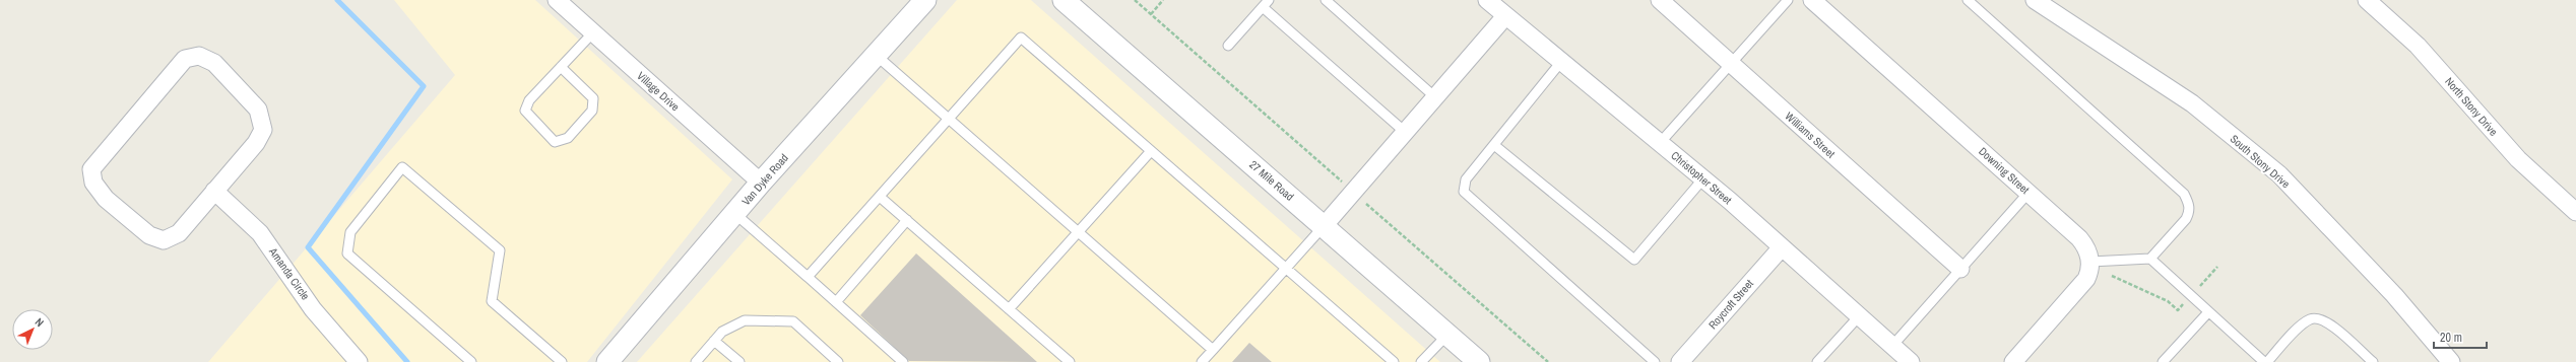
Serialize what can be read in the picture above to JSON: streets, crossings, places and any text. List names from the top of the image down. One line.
{"streets":{"street":["Village Drive","North Stony Drive","Williams Street","South Stony Drive","Downing Street","Christopher Street","Van Dyke Road","27 Mile Road","Amanda Circle","Roycroft Street"]},"crossings":[["Village Drive","Van Dyke Road"],["Christopher Street","Roycroft Street"]],"scale_bar":"20 m","north":"top right"}
